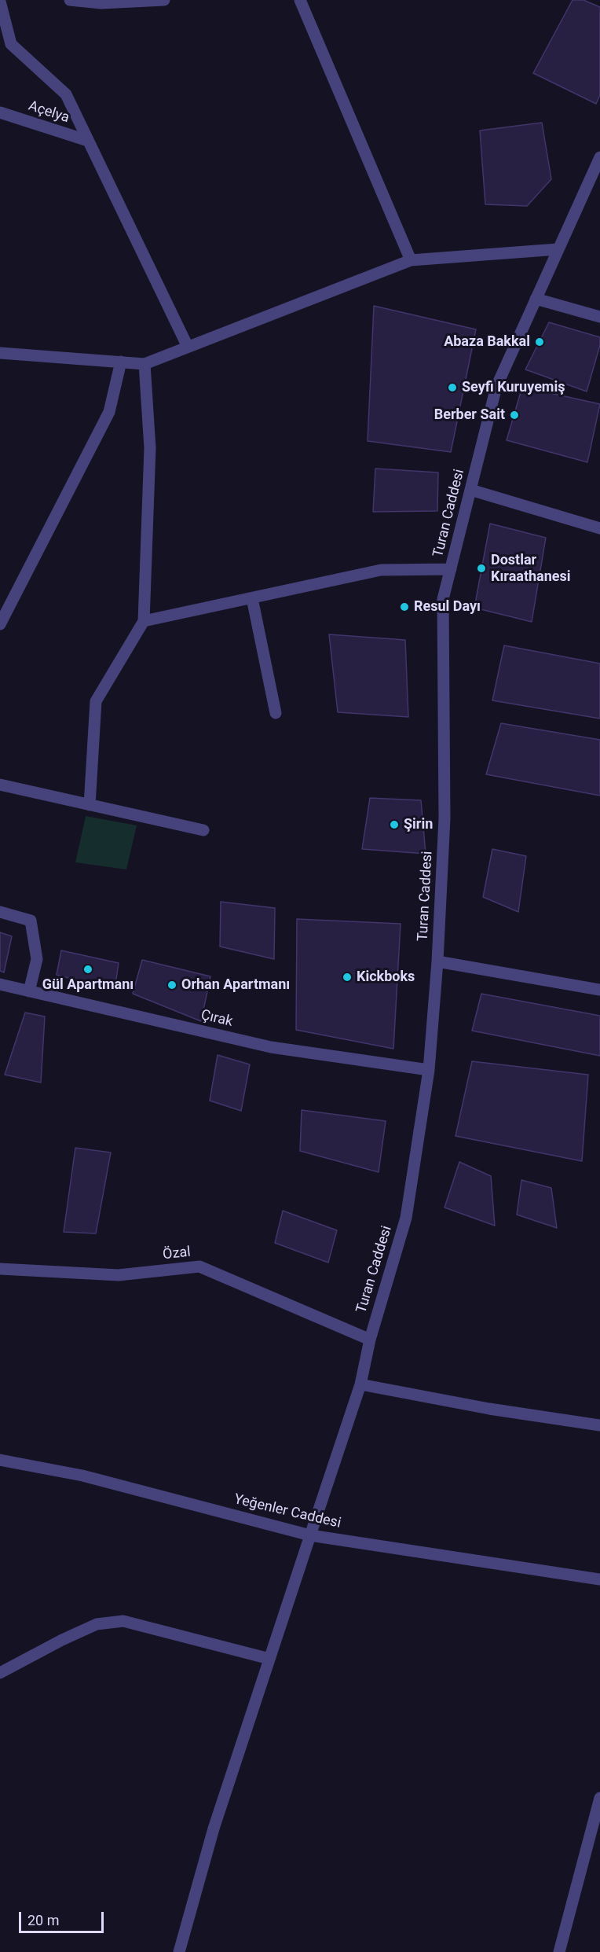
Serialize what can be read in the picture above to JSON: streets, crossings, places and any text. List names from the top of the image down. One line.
{"streets":{"street":["Açelya","Turan Caddesi","Çırak","Özal","Yeğenler Caddesi"]},"crossings":[["Turan Caddesi","Çırak"],["Turan Caddesi","Özal"],["Turan Caddesi","Yeğenler Caddesi"]],"places":["Abaza Bakkal","Seyfi Kuruyemiş","Berber Sait","Dostlar Kıraathanesi","Resul Dayı","Şirin","Gül Apartmanı","Kickboks","Orhan Apartmanı"],"scale_bar":"20 m"}
